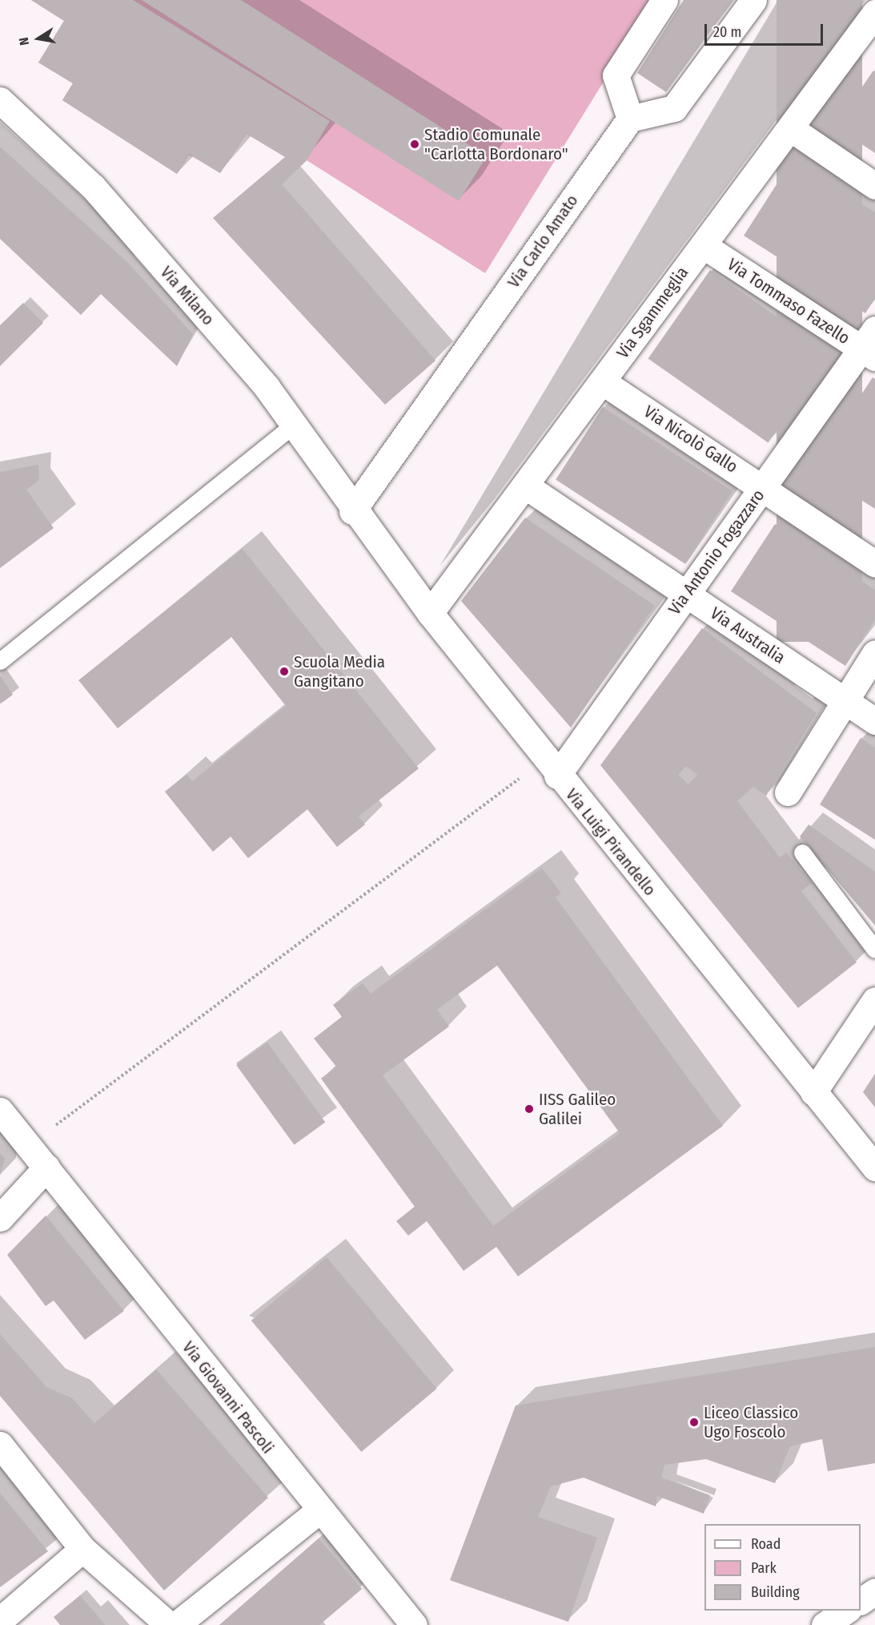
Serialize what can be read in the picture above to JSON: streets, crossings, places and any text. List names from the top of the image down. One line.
{"streets":{"street":["Via Carlo Amato","Via Milano","Via Tommaso Fazello","Via Sgammeglia","Via Nicolò Gallo","Via Antonio Fogazzaro","Via Australia","Via Luigi Pirandello","Via Giovanni Pascoli"]},"crossings":[["Via Carlo Amato","Via Milano"],["Via Carlo Amato","Via Luigi Pirandello"],["Via Milano","Via Luigi Pirandello"],["Via Tommaso Fazello","Via Sgammeglia"],["Via Tommaso Fazello","Via Antonio Fogazzaro"],["Via Sgammeglia","Via Nicolò Gallo"],["Via Sgammeglia","Via Australia"],["Via Sgammeglia","Via Luigi Pirandello"],["Via Nicolò Gallo","Via Antonio Fogazzaro"],["Via Antonio Fogazzaro","Via Australia"],["Via Antonio Fogazzaro","Via Luigi Pirandello"]],"places":["Stadio Comunale \"Carlotta Bordonaro\"","Scuola Media Gangitano","IISS Galileo Galilei","Liceo Classico Ugo Foscolo"],"legend":["Road","Park","Building"],"scale_bar":"20 m","north":"left"}
